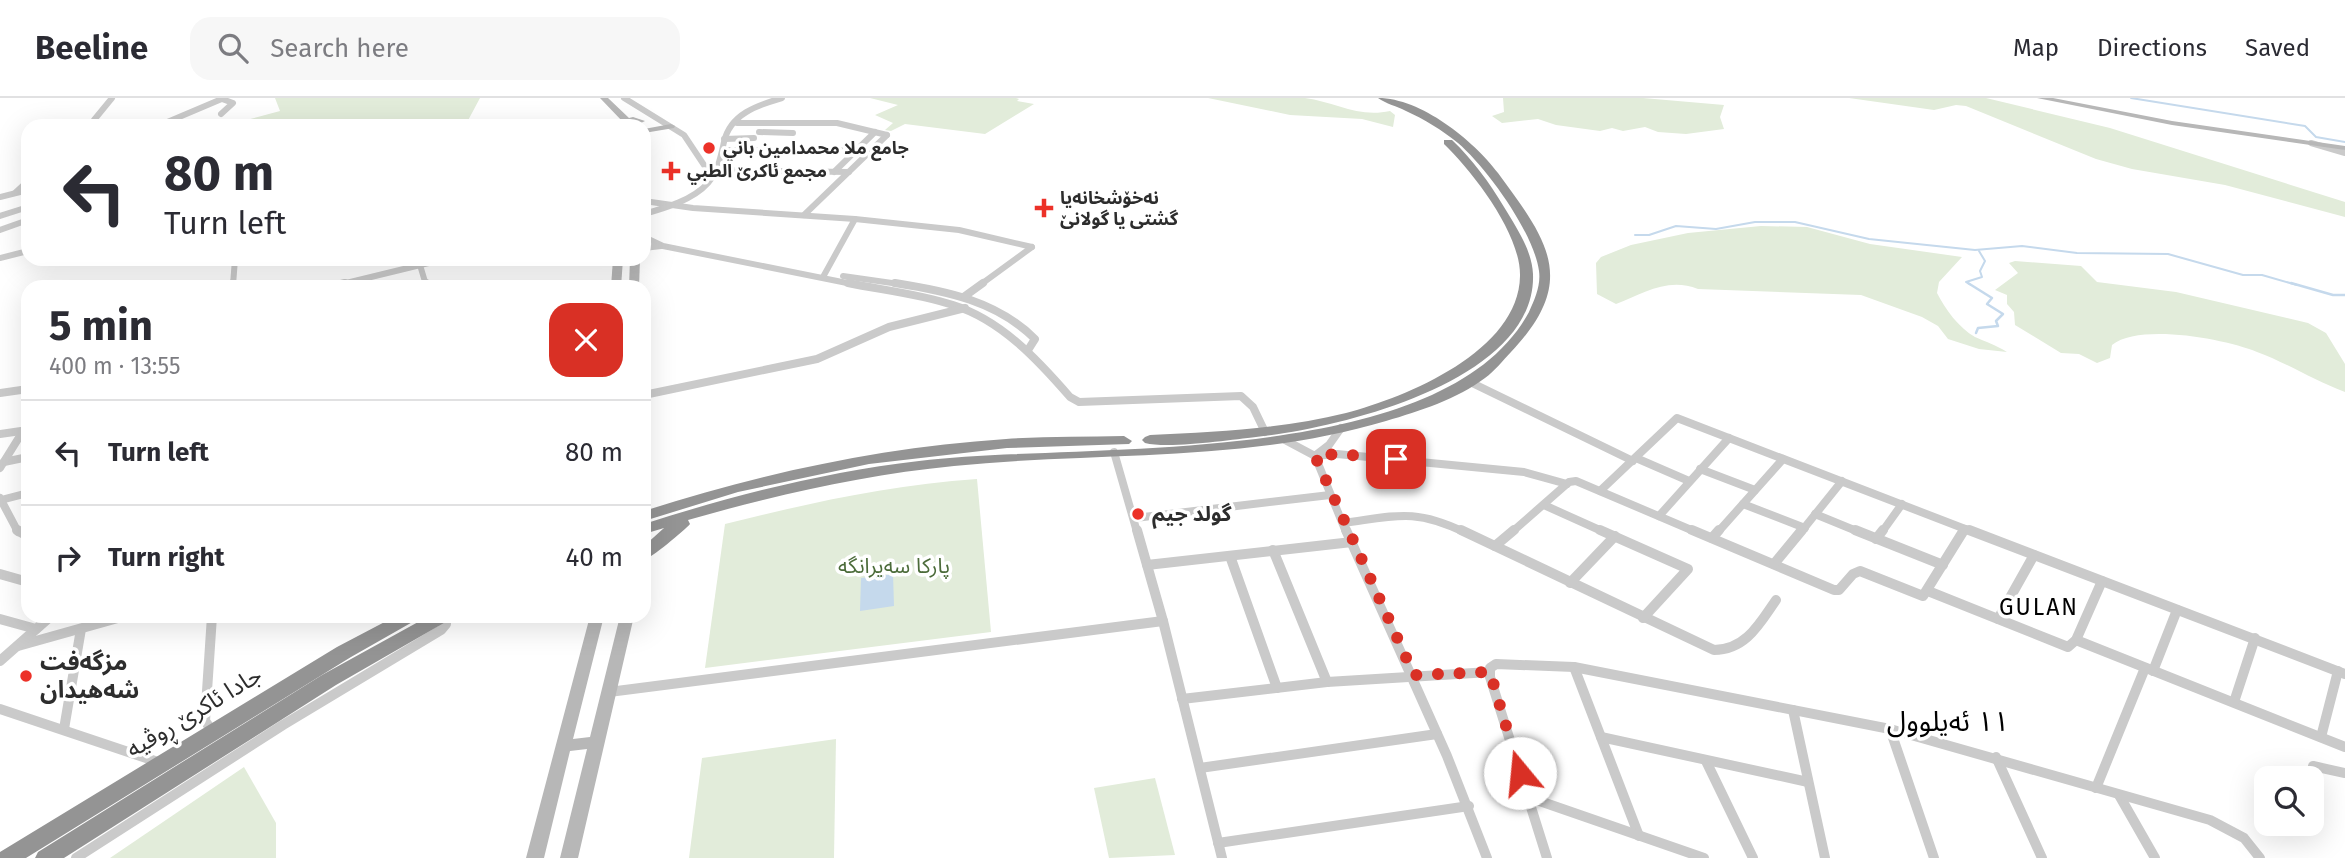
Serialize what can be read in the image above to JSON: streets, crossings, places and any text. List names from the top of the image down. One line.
{"streets":{"highway":["جادا ئاکرێ ڕوڤیە"]},"districts":["GULAN","١١ ئەیلوول"],"parks":["پارکا سەیرانگه"],"places":{"other":["جامع ملا محمدامين باني","گولد جیم","مزگەفت شه‌هيدان"],"health":["مجمع ئاکرێ الطبي","نەخۆشخانەیا گشتی یا گولانێ"]},"page":{"header":"Beeline","search":"Search here","nav":["Map","Directions","Saved"],"turn":["80 m","Turn left"],"heading":["5 min","400 m · 13:55"],"list":[{"name":"Turn left","value":"80 m"},{"name":"Turn right","value":"40 m"}]}}
